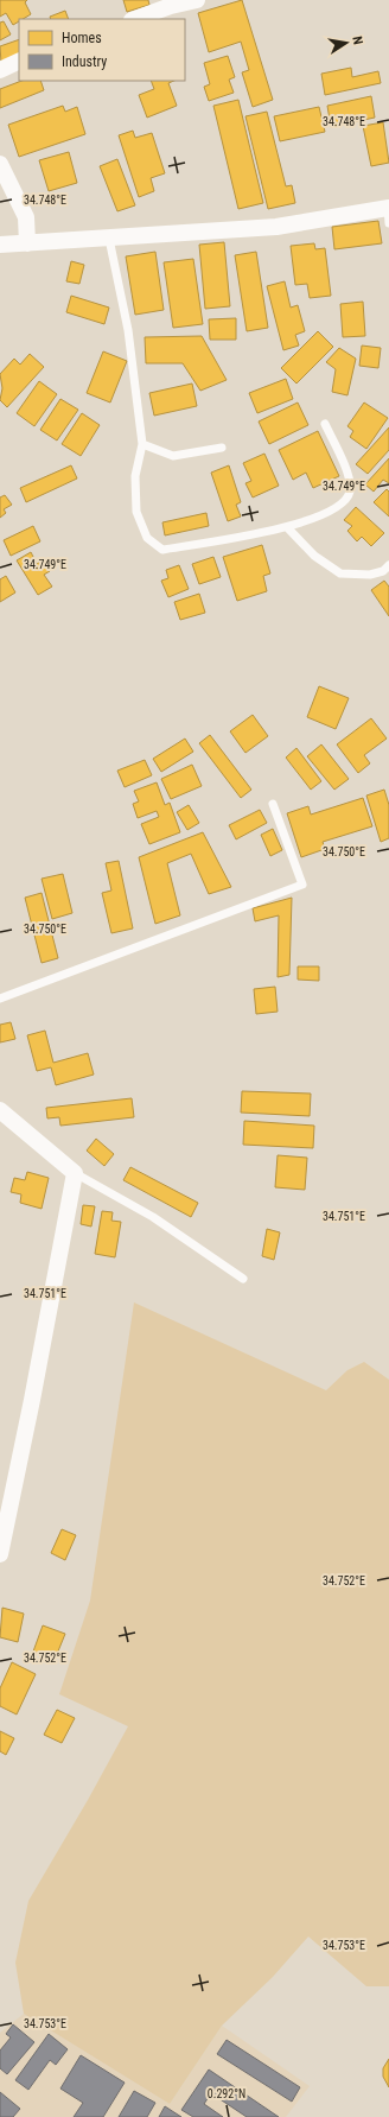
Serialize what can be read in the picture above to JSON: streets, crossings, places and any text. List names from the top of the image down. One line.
{"legend":["Homes","Industry"],"north":"right","coordinates":["34.748°E","34.749°E","34.750°E","34.751°E","34.752°E","34.753°E","0.292°N"]}
